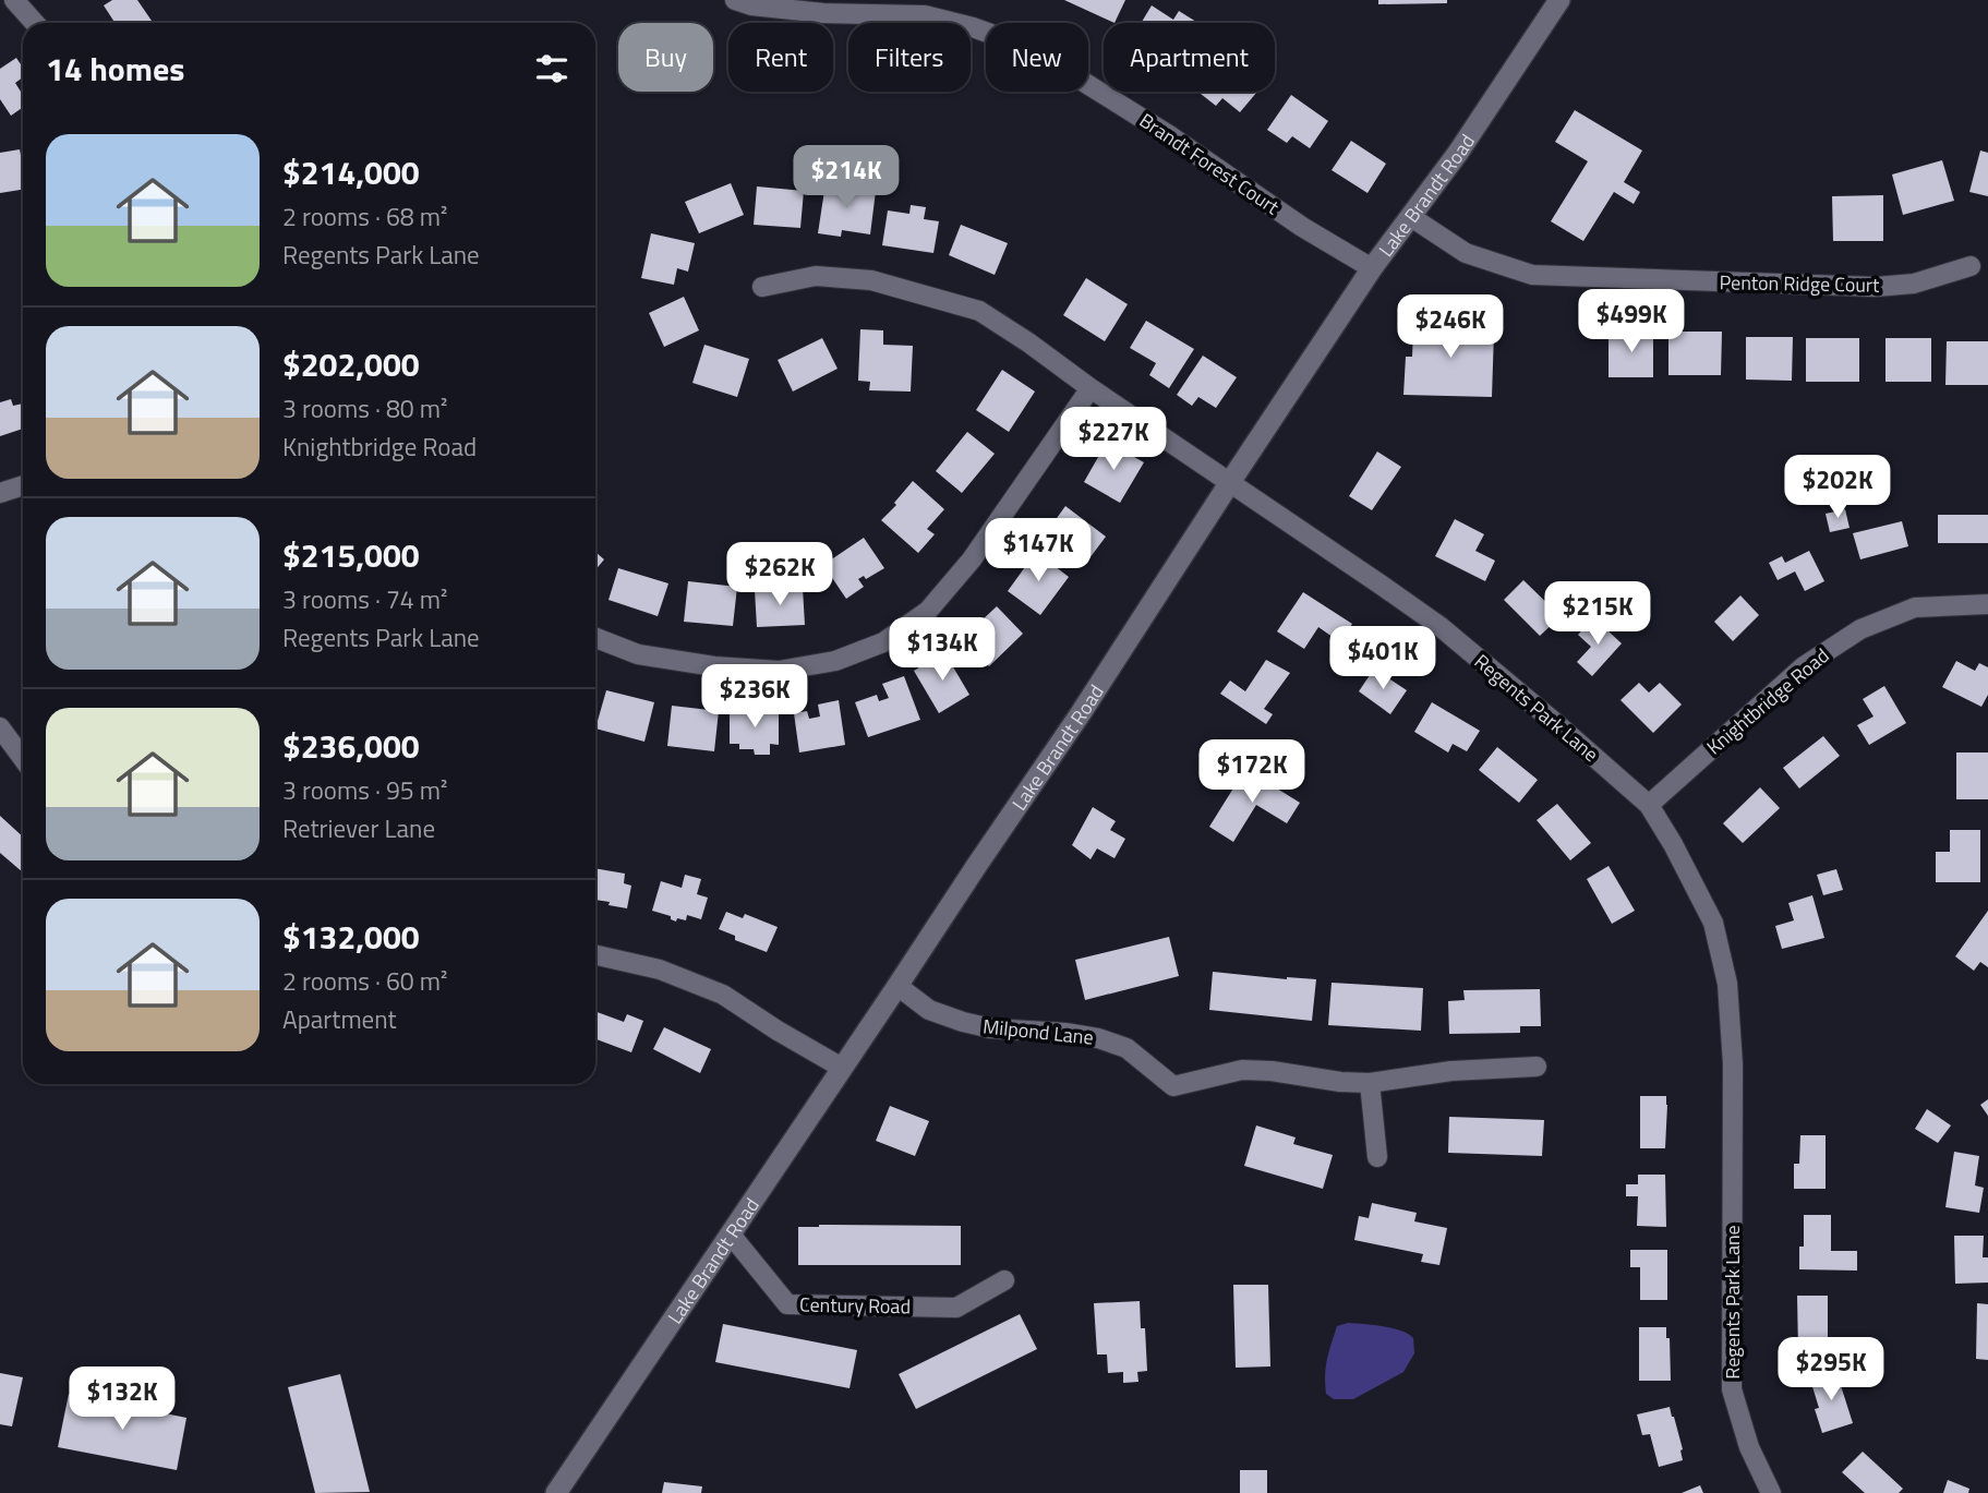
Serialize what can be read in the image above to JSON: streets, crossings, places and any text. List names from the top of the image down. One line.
{"streets":{"street":["Brandt Forest Court","Lake Brandt Road","Penton Ridge Court","Knightbridge Road","Regents Park Lane","Milpond Lane","Century Road"]},"crossings":[["Brandt Forest Court","Lake Brandt Road"],["Lake Brandt Road","Penton Ridge Court"],["Lake Brandt Road","Regents Park Lane"],["Lake Brandt Road","Milpond Lane"],["Lake Brandt Road","Century Road"],["Knightbridge Road","Regents Park Lane"]],"page":{"chip":["Buy","Rent","Filters","New","Apartment"],"heading":"14 homes","list":[{"name":"$214,000","note":"2 rooms · 68 m² · Regents Park Lane"},{"name":"$202,000","note":"3 rooms · 80 m² · Knightbridge Road"},{"name":"$215,000","note":"3 rooms · 74 m² · Regents Park Lane"},{"name":"$236,000","note":"3 rooms · 95 m² · Retriever Lane"},{"name":"$132,000","note":"2 rooms · 60 m² · Apartment"}],"price":["$214K","$499K","$246K","$227K","$202K","$147K","$262K","$215K","$134K","$401K","$236K","$172K","$295K","$132K"]}}
